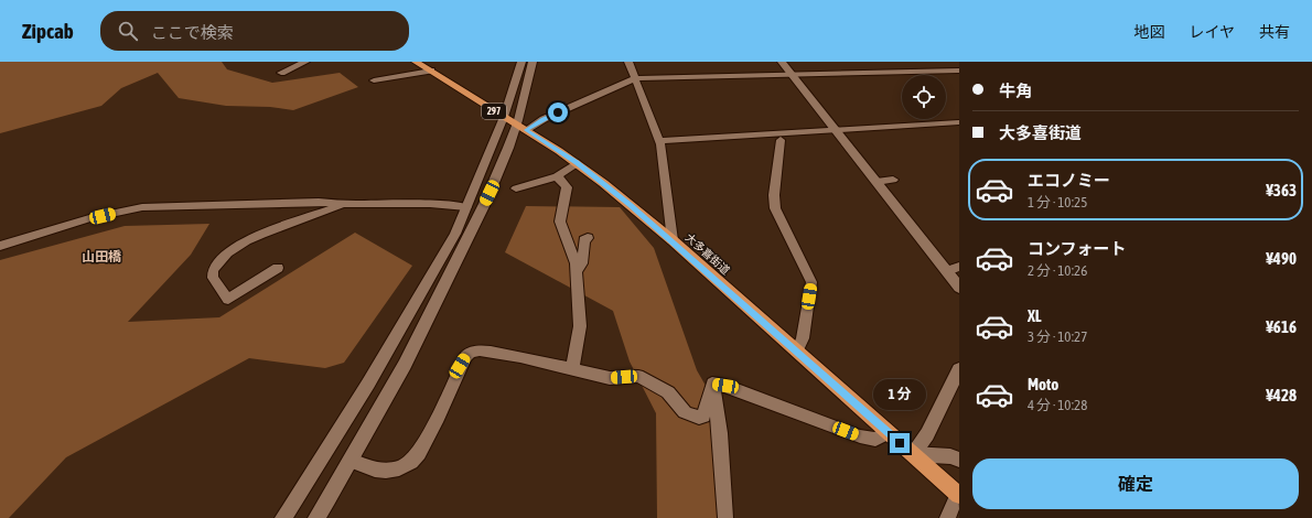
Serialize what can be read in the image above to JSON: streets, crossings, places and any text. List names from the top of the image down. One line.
{"streets":{"highway":["297","大多喜街道"]},"districts":["山田橋"],"page":{"header":"Zipcab","search":"ここで検索","nav":["地図","レイヤ","共有"],"banner":["牛角","大多喜街道"],"list":[{"name":"エコノミー","note":"1 分 · 10:25","value":"¥363"},{"name":"コンフォート","note":"2 分 · 10:26","value":"¥490"},{"name":"XL","note":"3 分 · 10:27","value":"¥616"},{"name":"Moto","note":"4 分 · 10:28","value":"¥428"}],"bubble":"1 分","buttons":"確定"}}
